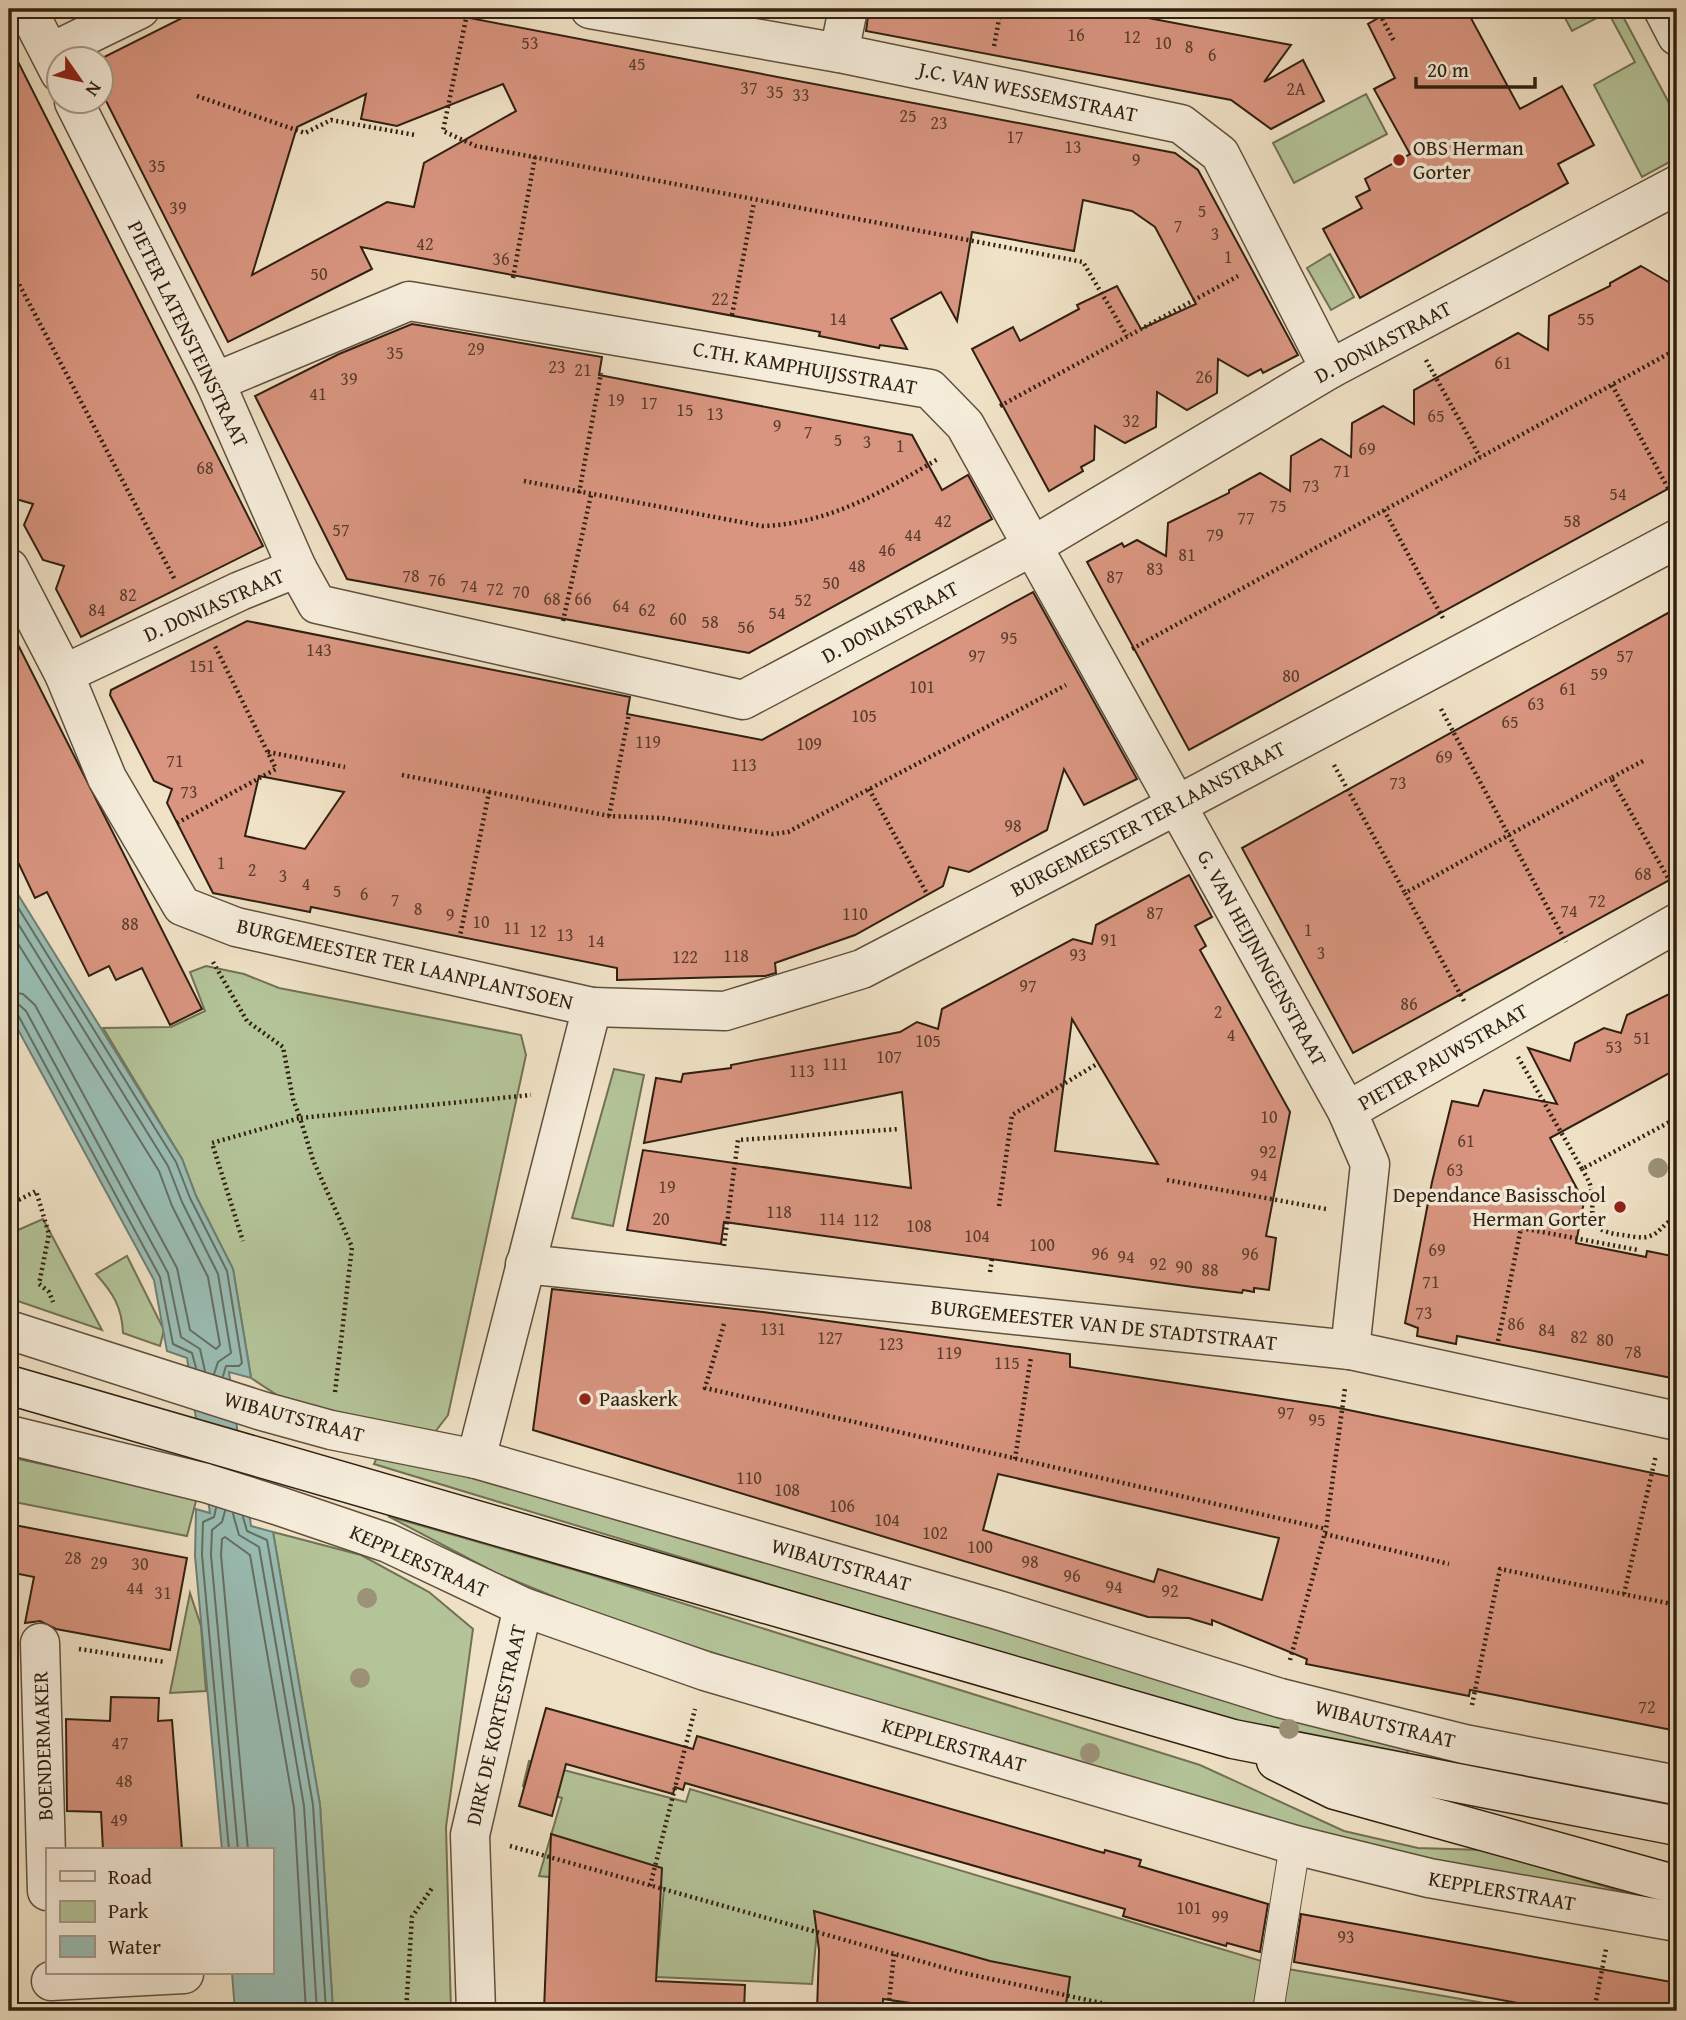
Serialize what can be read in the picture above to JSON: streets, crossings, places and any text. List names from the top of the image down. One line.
{"streets":{"street":["J.C. VAN WESSEMSTRAAT","PIETER LATENSTEINSTRAAT","D. DONIASTRAAT","C.TH. KAMPHUIJSSTRAAT","BURGEMEESTER TER LAANSTRAAT","G. VAN HEIJNINGENSTRAAT","BURGEMEESTER TER LAANPLANTSOEN","PIETER PAUWSTRAAT","BURGEMEESTER VAN DE STADTSTRAAT","WIBAUTSTRAAT","KEPPLERSTRAAT","DIRK DE KORTESTRAAT","BOENDERMAKER"]},"crossings":[["J.C. VAN WESSEMSTRAAT","D. DONIASTRAAT"],["PIETER LATENSTEINSTRAAT","D. DONIASTRAAT"],["PIETER LATENSTEINSTRAAT","C.TH. KAMPHUIJSSTRAAT"],["D. DONIASTRAAT","C.TH. KAMPHUIJSSTRAAT"],["D. DONIASTRAAT","BURGEMEESTER TER LAANPLANTSOEN"],["C.TH. KAMPHUIJSSTRAAT","BURGEMEESTER TER LAANSTRAAT"],["C.TH. KAMPHUIJSSTRAAT","G. VAN HEIJNINGENSTRAAT"],["BURGEMEESTER TER LAANSTRAAT","G. VAN HEIJNINGENSTRAAT"],["BURGEMEESTER TER LAANSTRAAT","BURGEMEESTER TER LAANPLANTSOEN"],["G. VAN HEIJNINGENSTRAAT","PIETER PAUWSTRAAT"],["BURGEMEESTER TER LAANPLANTSOEN","BURGEMEESTER VAN DE STADTSTRAAT"],["BURGEMEESTER TER LAANPLANTSOEN","WIBAUTSTRAAT"],["PIETER PAUWSTRAAT","BURGEMEESTER VAN DE STADTSTRAAT"],["KEPPLERSTRAAT","DIRK DE KORTESTRAAT"]],"places":["OBS Herman Gorter","Dependance Basisschool Herman Gorter","Paaskerk"],"house_numbers":["16","12","53","10","8","6","45","37","2A","35","33","25","23","17","13","9","35","39","5","7","3","42","1","36","50","22","14","55","29","35","61","23","21","26","39","41","19","17","15","13","65","32","9","7","5","3","1","69","68","71","73","54","75","77","42","58","57","44","79","46","81","48","83","78","87","76","50","74","72","70","82","68","66","52","64","84","62","54","60","58","56","95","143","97","57","151","59","80","101","61","63","105","65","119","109","69","71","113","73","73","98","1","2","68","3","4","5","6","7","72","8","74","87","110","9","10","88","11","1","12","13","91","14","3","93","118","122","97","86","2","4","51","105","53","107","111","113","10","61","92","63","94","19","118","20","114","112","108","104","100","69","96","96","94","92","90","88","71","73","86","131","84","82","127","80","123","78","119","115","97","95","110","108","106","104","102","100","28","98","29","30","96","94","44","92","31","72","47","48","49","101","99","93"],"legend":["Road","Park","Water"],"scale_bar":"20 m","north":"bottom right"}
